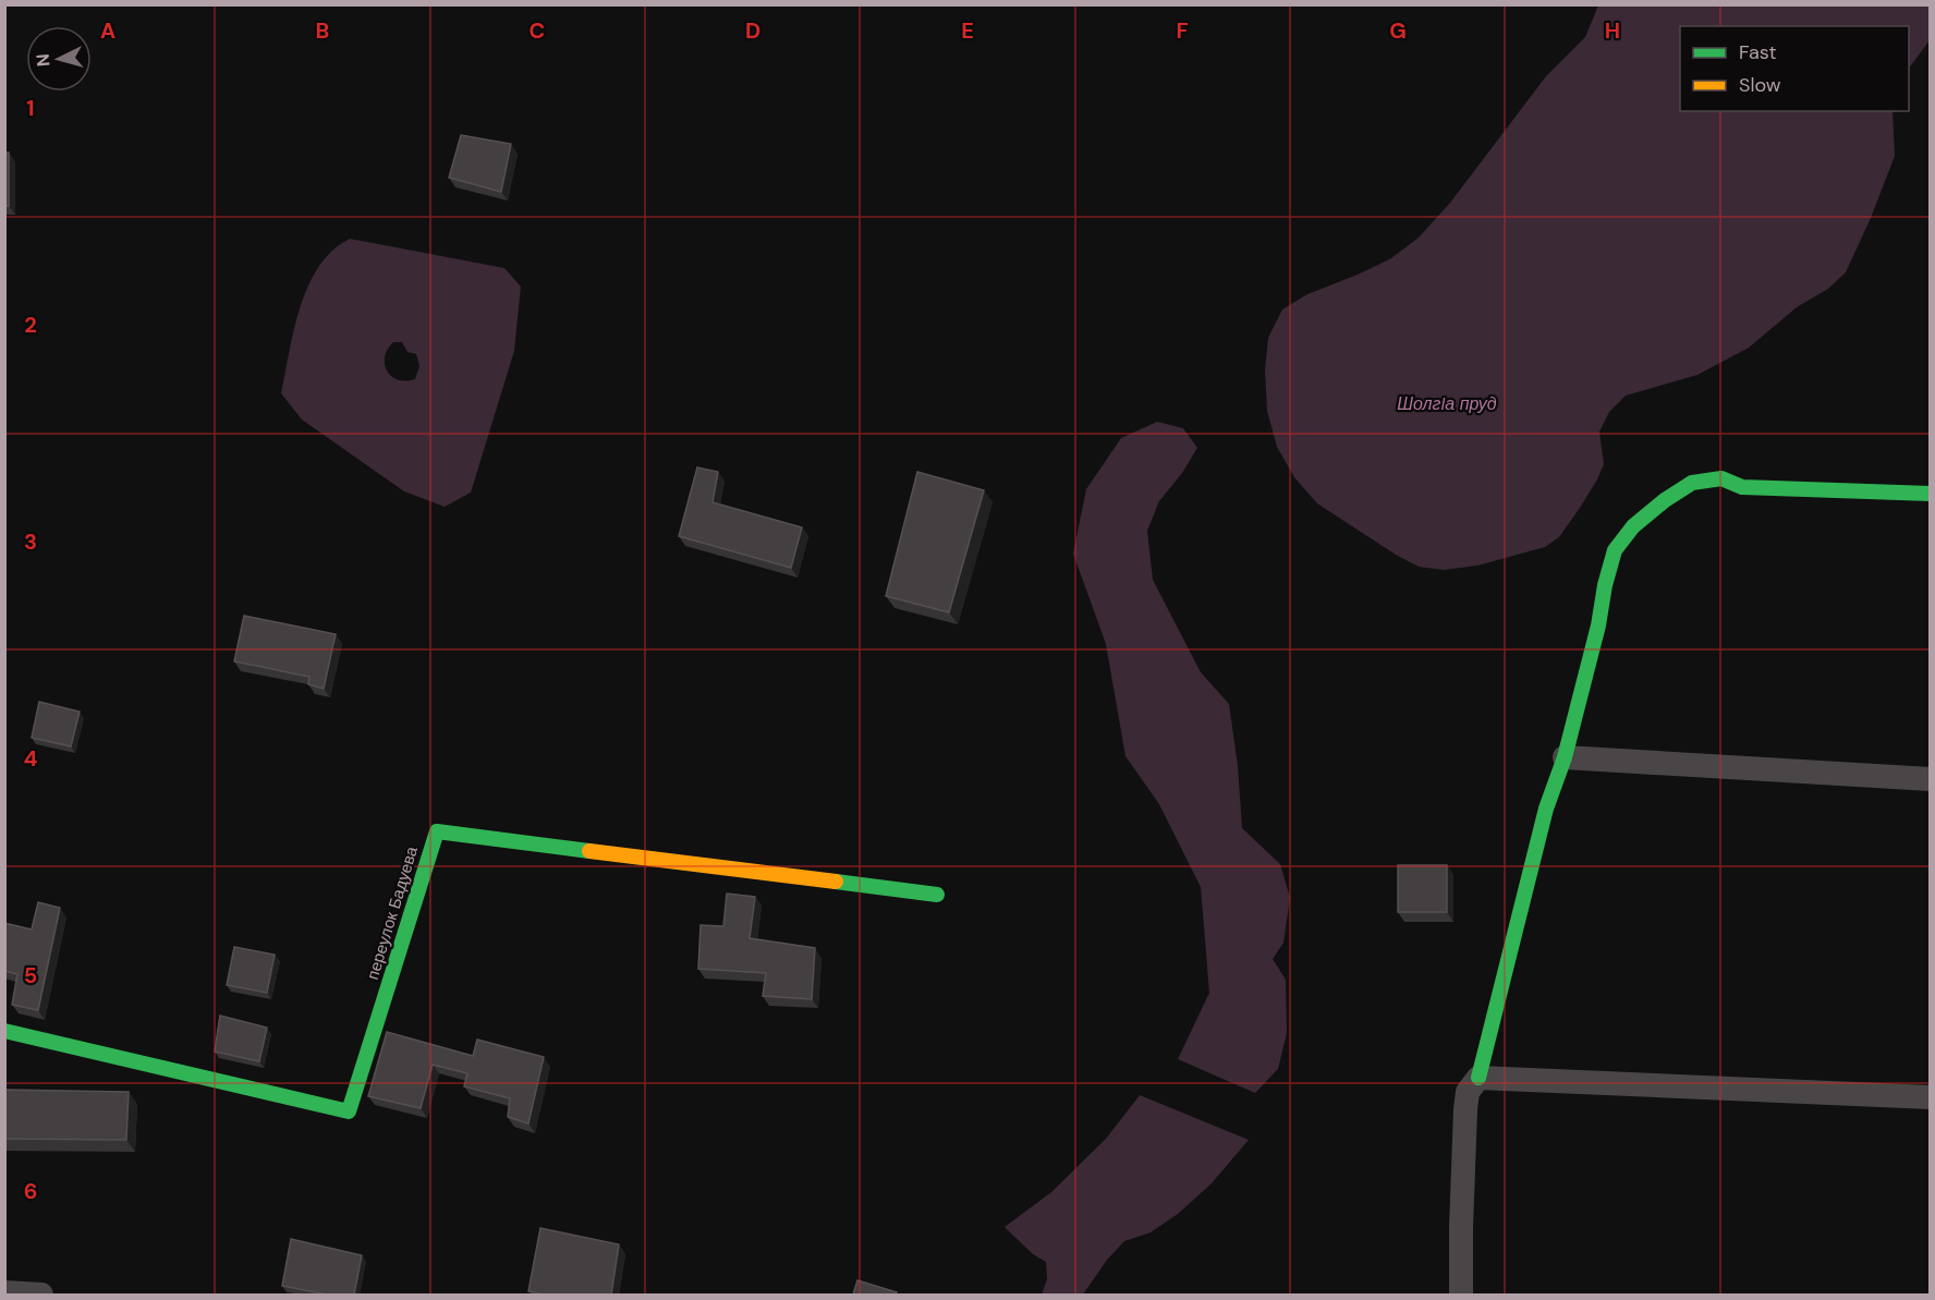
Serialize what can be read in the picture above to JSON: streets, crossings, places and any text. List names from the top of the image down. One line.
{"streets":{"street":["переулок Бадуева"]},"water":["ШолгIа пруд"],"legend":["Fast","Slow"],"north":"left","grid":{"columns":["A","B","C","D","E","F","G","H"],"rows":["1","2","3","4","5","6"]}}
